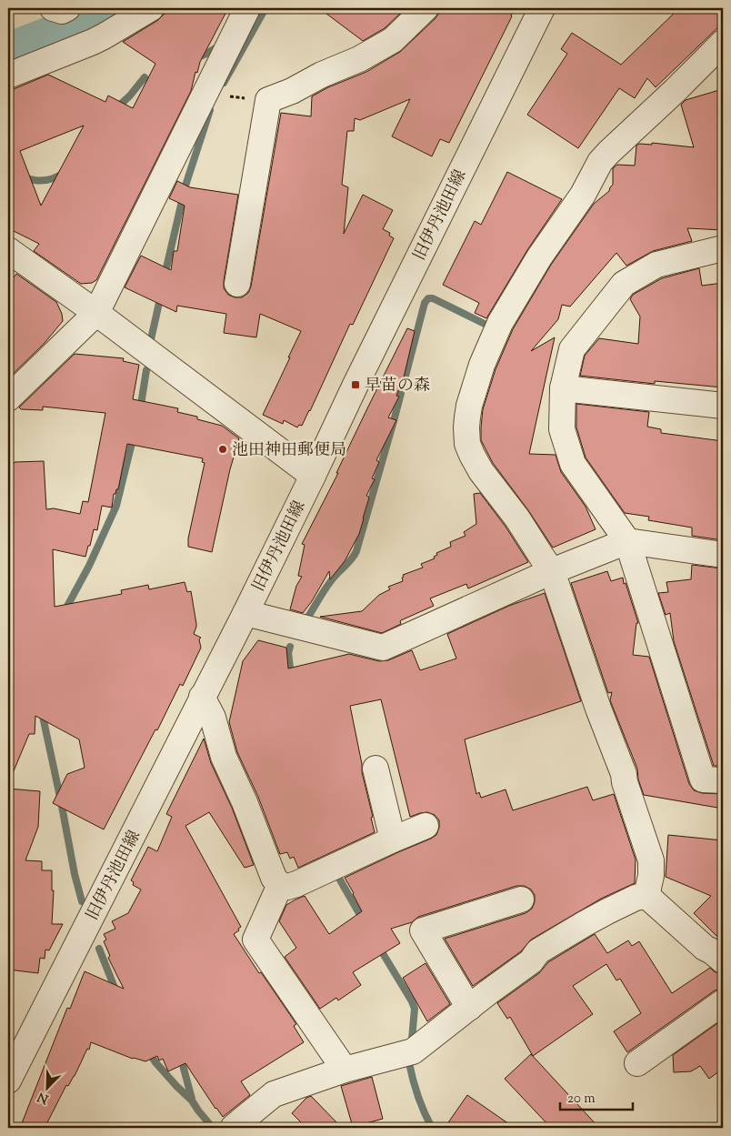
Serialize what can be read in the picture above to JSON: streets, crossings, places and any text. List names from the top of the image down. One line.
{"streets":{"street":["旧伊丹池田線"]},"places":{"transit":["早苗の森"],"other":["池田神田郵便局"]},"scale_bar":"20 m","north":"bottom left"}
